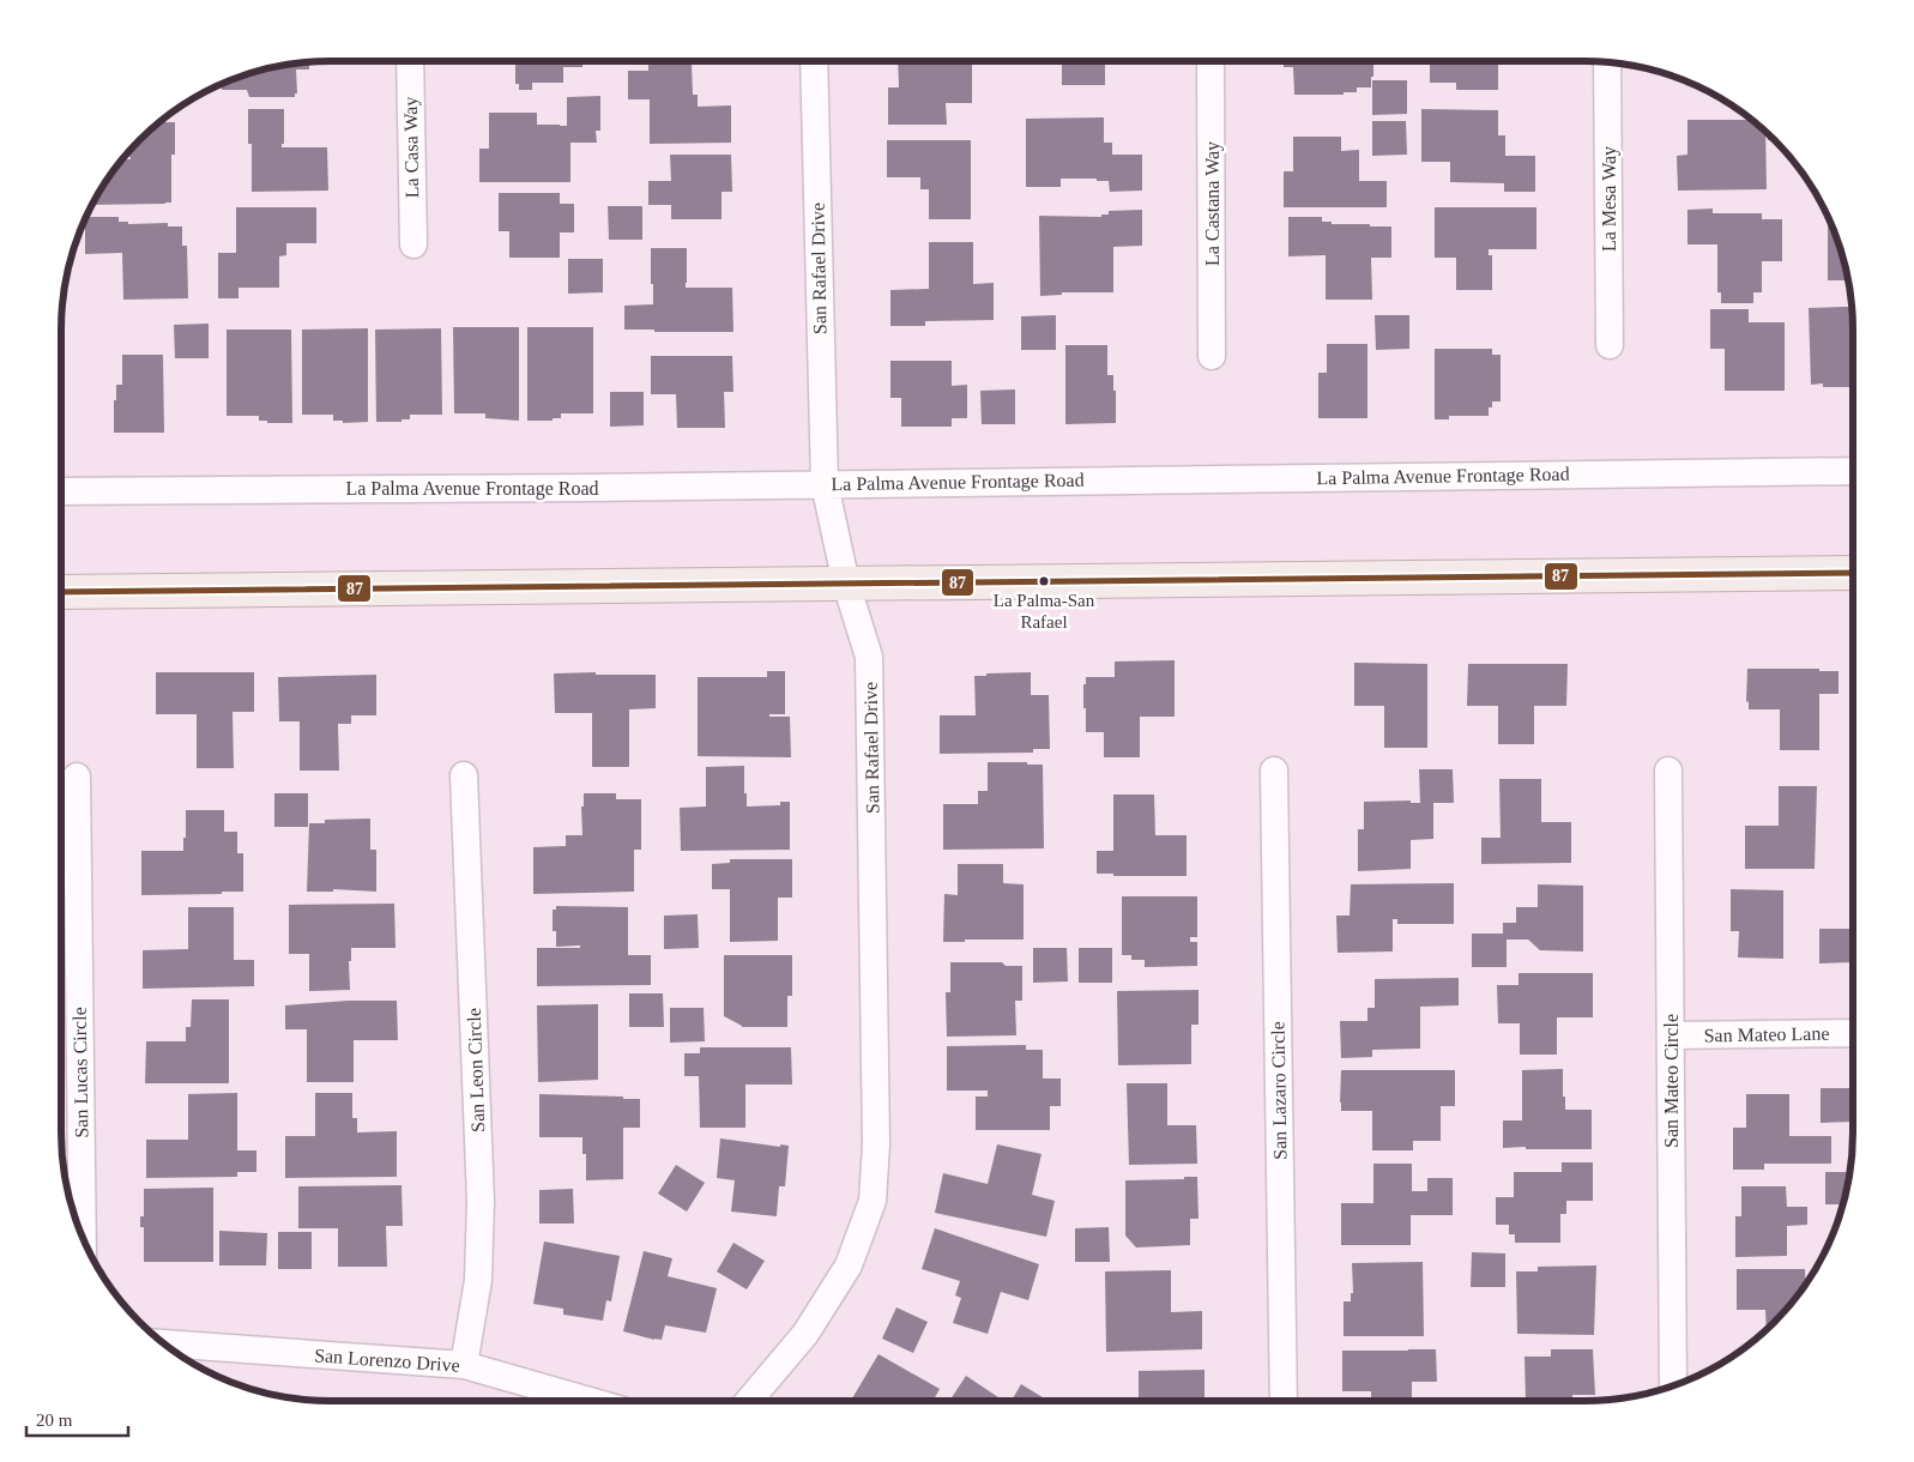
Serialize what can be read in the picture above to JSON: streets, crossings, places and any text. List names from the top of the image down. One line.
{"streets":{"street":["La Casa Way","La Mesa Way","La Castana Way","San Rafael Drive","La Palma Avenue Frontage Road","San Mateo Lane","San Leon Circle","San Lucas Circle","San Mateo Circle","San Lazaro Circle","San Lorenzo Drive"]},"crossings":[["San Rafael Drive","La Palma Avenue Frontage Road"],["San Mateo Lane","San Mateo Circle"],["San Leon Circle","San Lorenzo Drive"]],"places":["La Palma-San Rafael"],"lines":["transit line 87"],"scale_bar":"20 m"}
